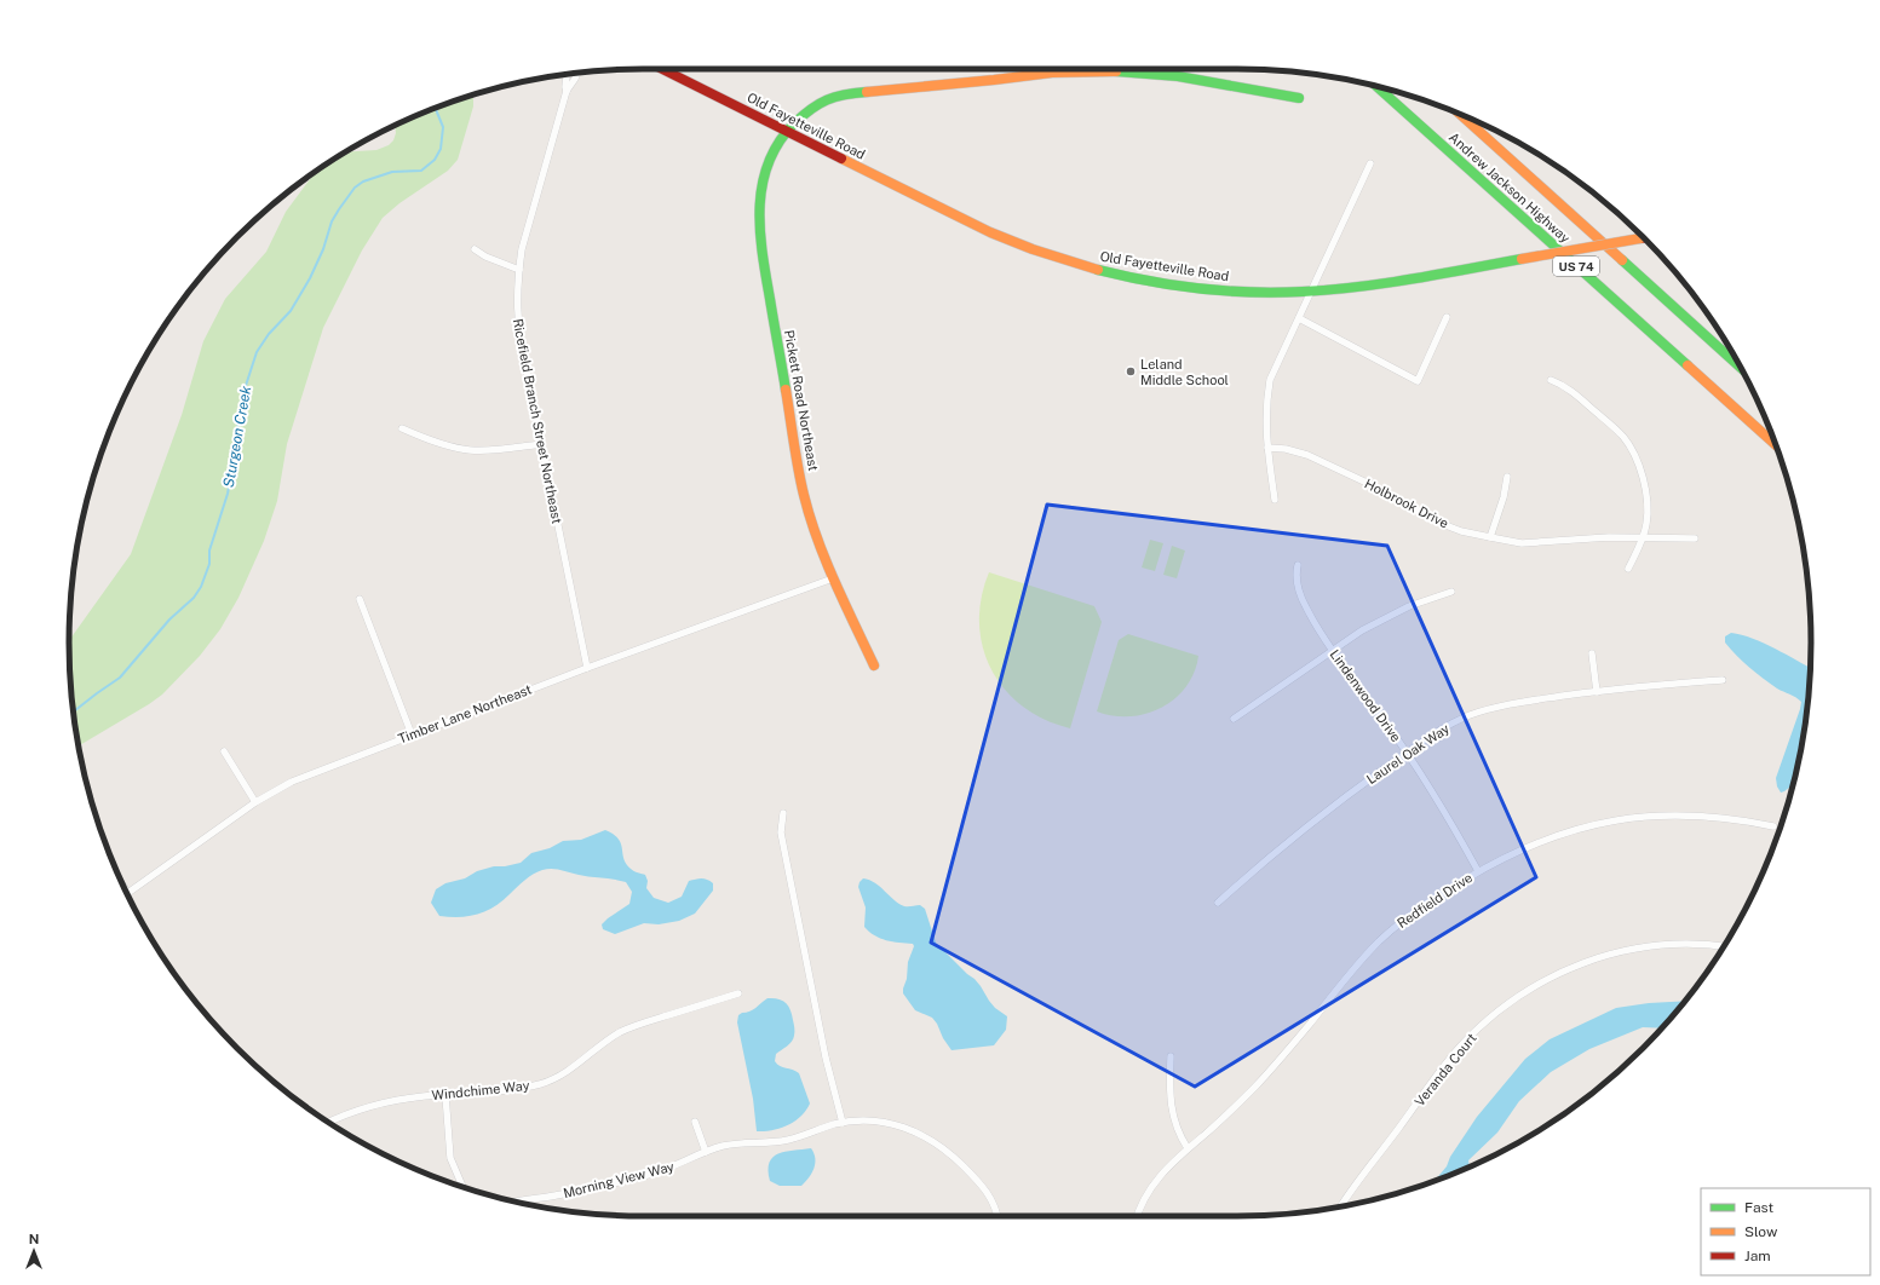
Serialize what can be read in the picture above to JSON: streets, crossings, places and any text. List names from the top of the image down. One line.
{"streets":{"main road":["Old Fayetteville Road","Andrew Jackson Highway","US 74","Pickett Road Northeast"],"street":["Ricefield Branch Street Northeast","Holbrook Drive","Lindenwood Drive","Timber Lane Northeast","Laurel Oak Way","Redfield Drive","Veranda Court","Windchime Way","Morning View Way"]},"crossings":[["Old Fayetteville Road","Pickett Road Northeast"],["Pickett Road Northeast","Timber Lane Northeast"],["Ricefield Branch Street Northeast","Timber Lane Northeast"],["Lindenwood Drive","Laurel Oak Way"],["Lindenwood Drive","Redfield Drive"]],"water":["Sturgeon Creek"],"places":["Leland Middle School"],"legend":["Fast","Slow","Jam"],"north":"top"}
